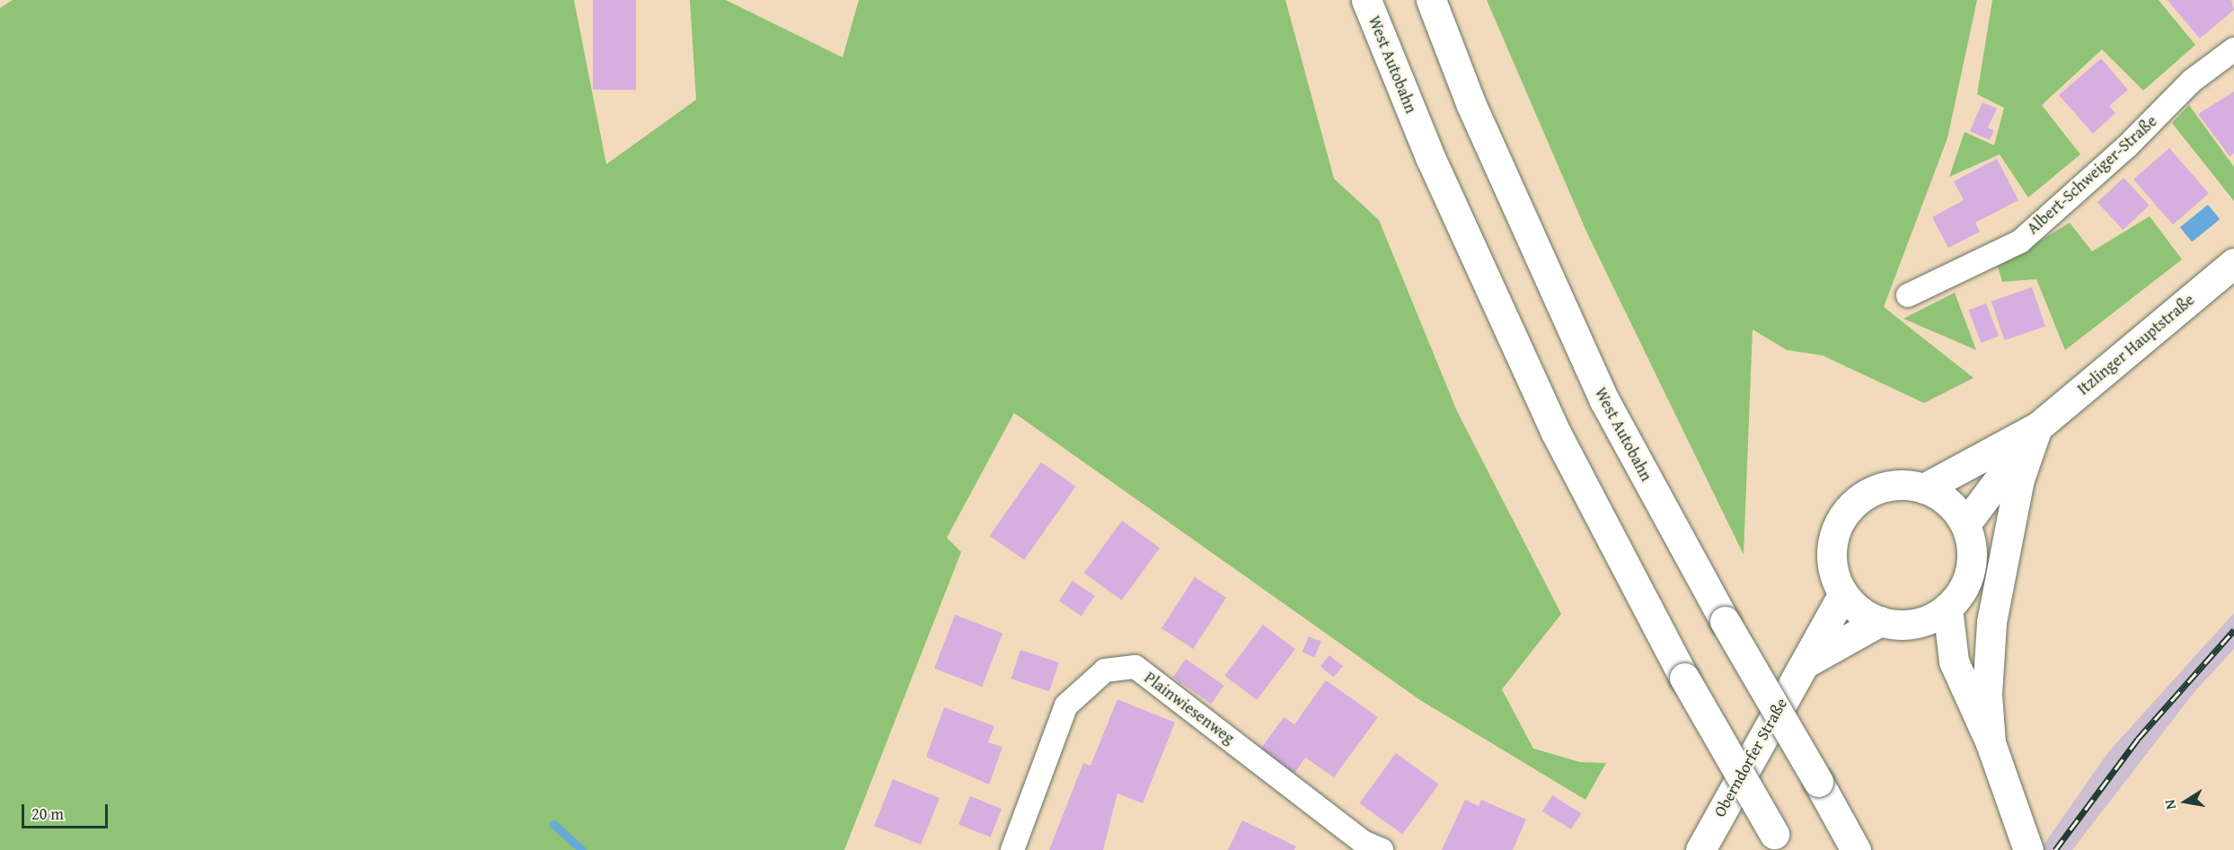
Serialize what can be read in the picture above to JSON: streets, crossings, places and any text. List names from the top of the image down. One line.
{"streets":{"main road":["West Autobahn","Itzlinger Hauptstraße","Oberndorfer Straße"],"street":["Albert-Schweiger-Straße","Plainwiesenweg"]},"scale_bar":"20 m","north":"left"}
